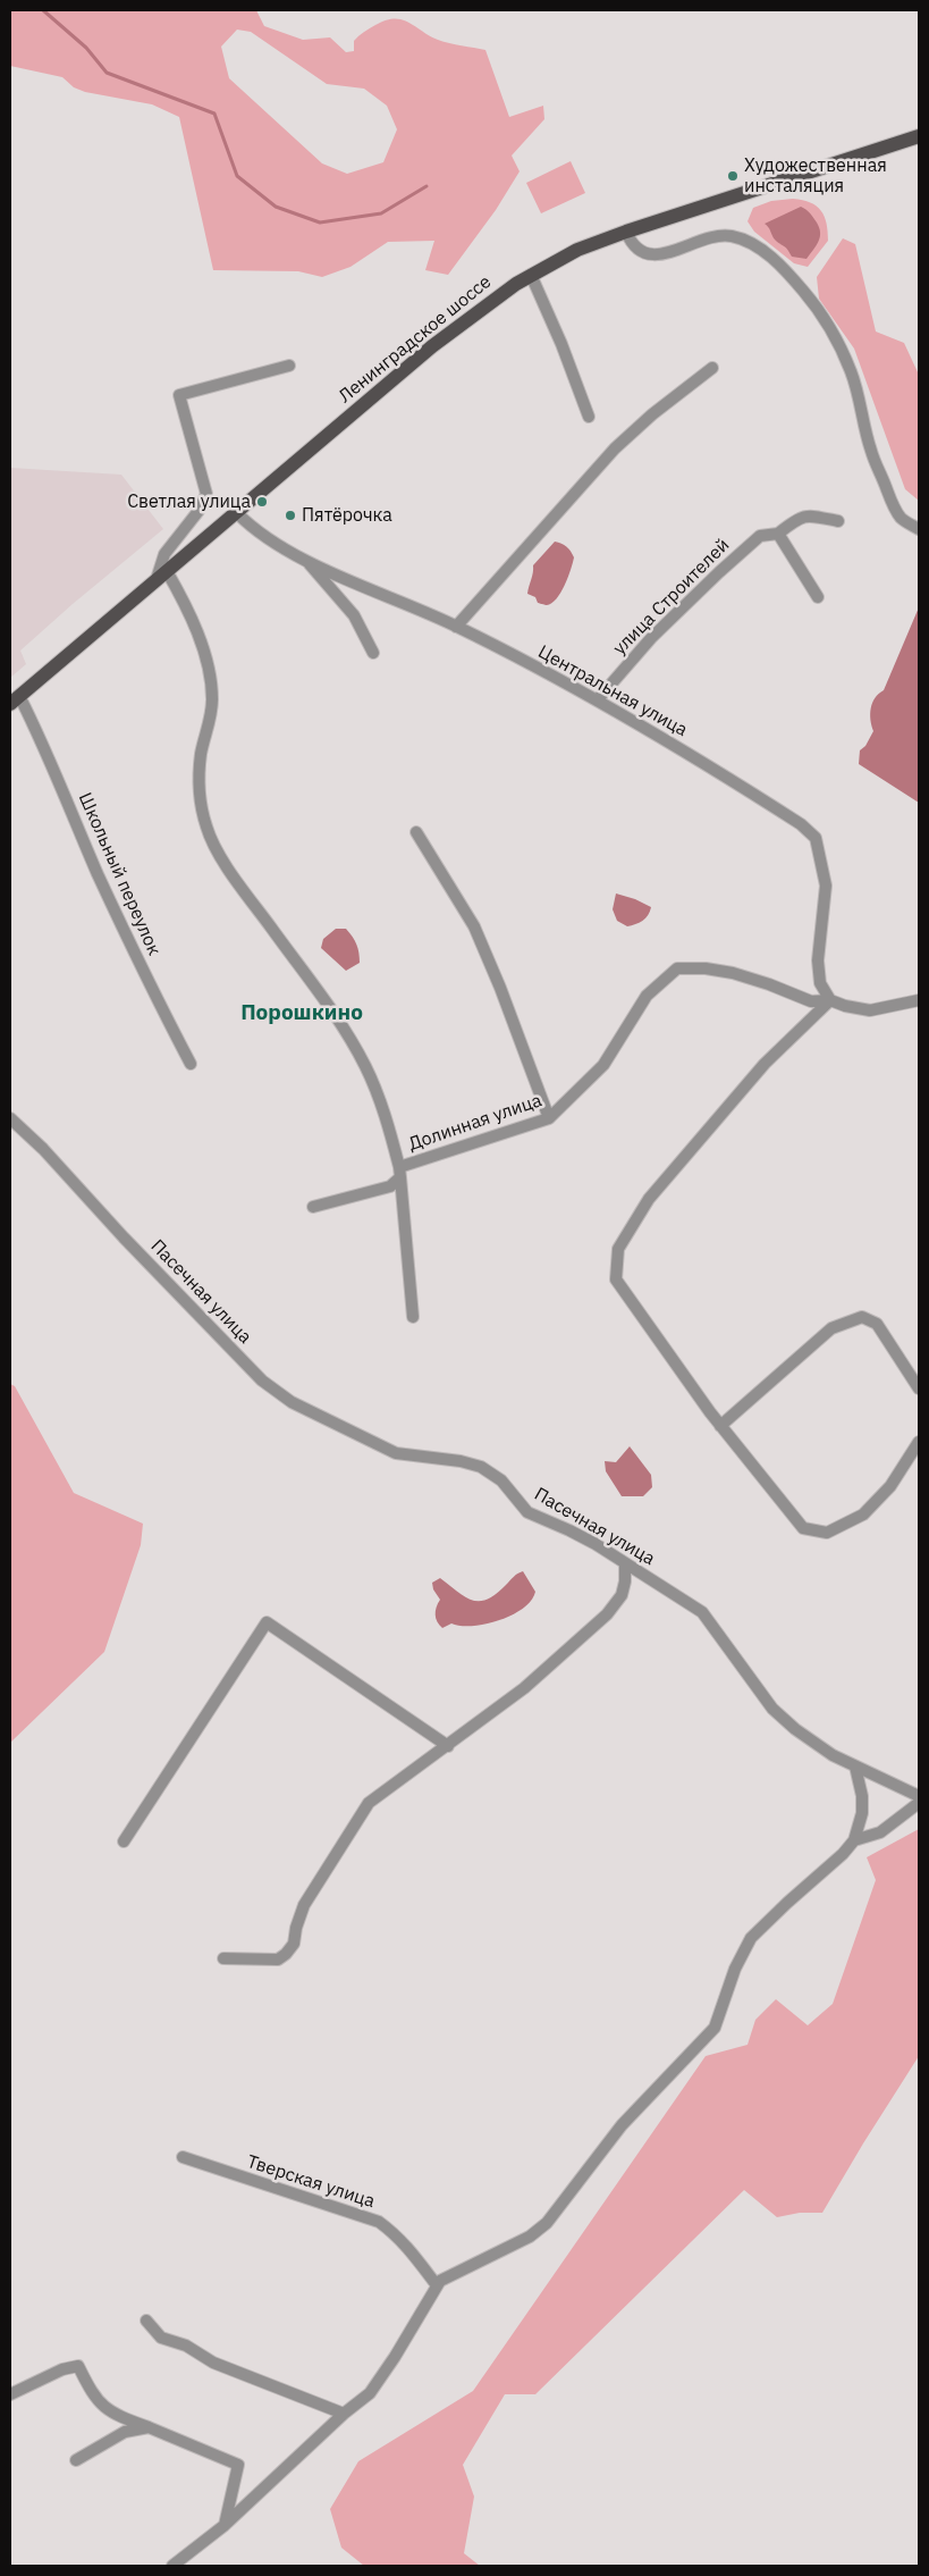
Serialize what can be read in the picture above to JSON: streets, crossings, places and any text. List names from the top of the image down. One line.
{"streets":{"main road":["Ленинградское шоссе"],"street":["улица Строителей","Центральная улица","Школьный переулок","Долинная улица","Пасечная улица","Тверская улица"]},"crossings":[["Ленинградское шоссе","Центральная улица"],["Ленинградское шоссе","Школьный переулок"],["улица Строителей","Центральная улица"],["Центральная улица","Долинная улица"]],"districts":["Порошкино"],"places":["Художественная инсталяция","Светлая улица","Пятёрочка"]}
